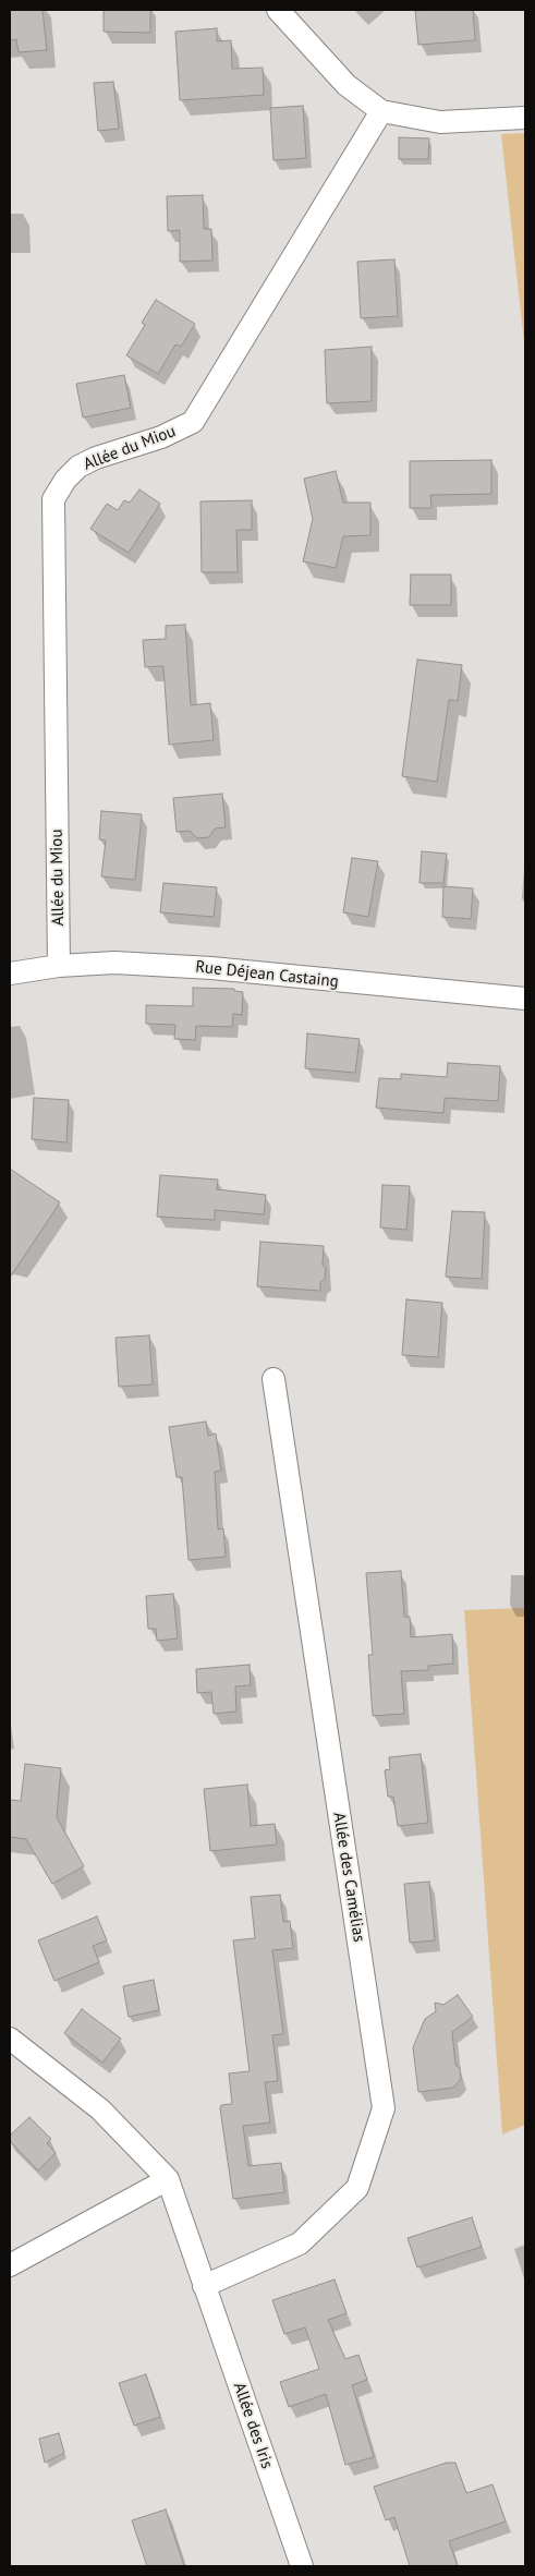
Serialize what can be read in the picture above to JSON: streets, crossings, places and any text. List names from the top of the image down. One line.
{"streets":{"street":["Allée du Miou","Rue Déjean Castaing","Allée des Camélias","Allée des Iris"]},"crossings":[["Allée du Miou","Rue Déjean Castaing"],["Allée des Camélias","Allée des Iris"]]}
